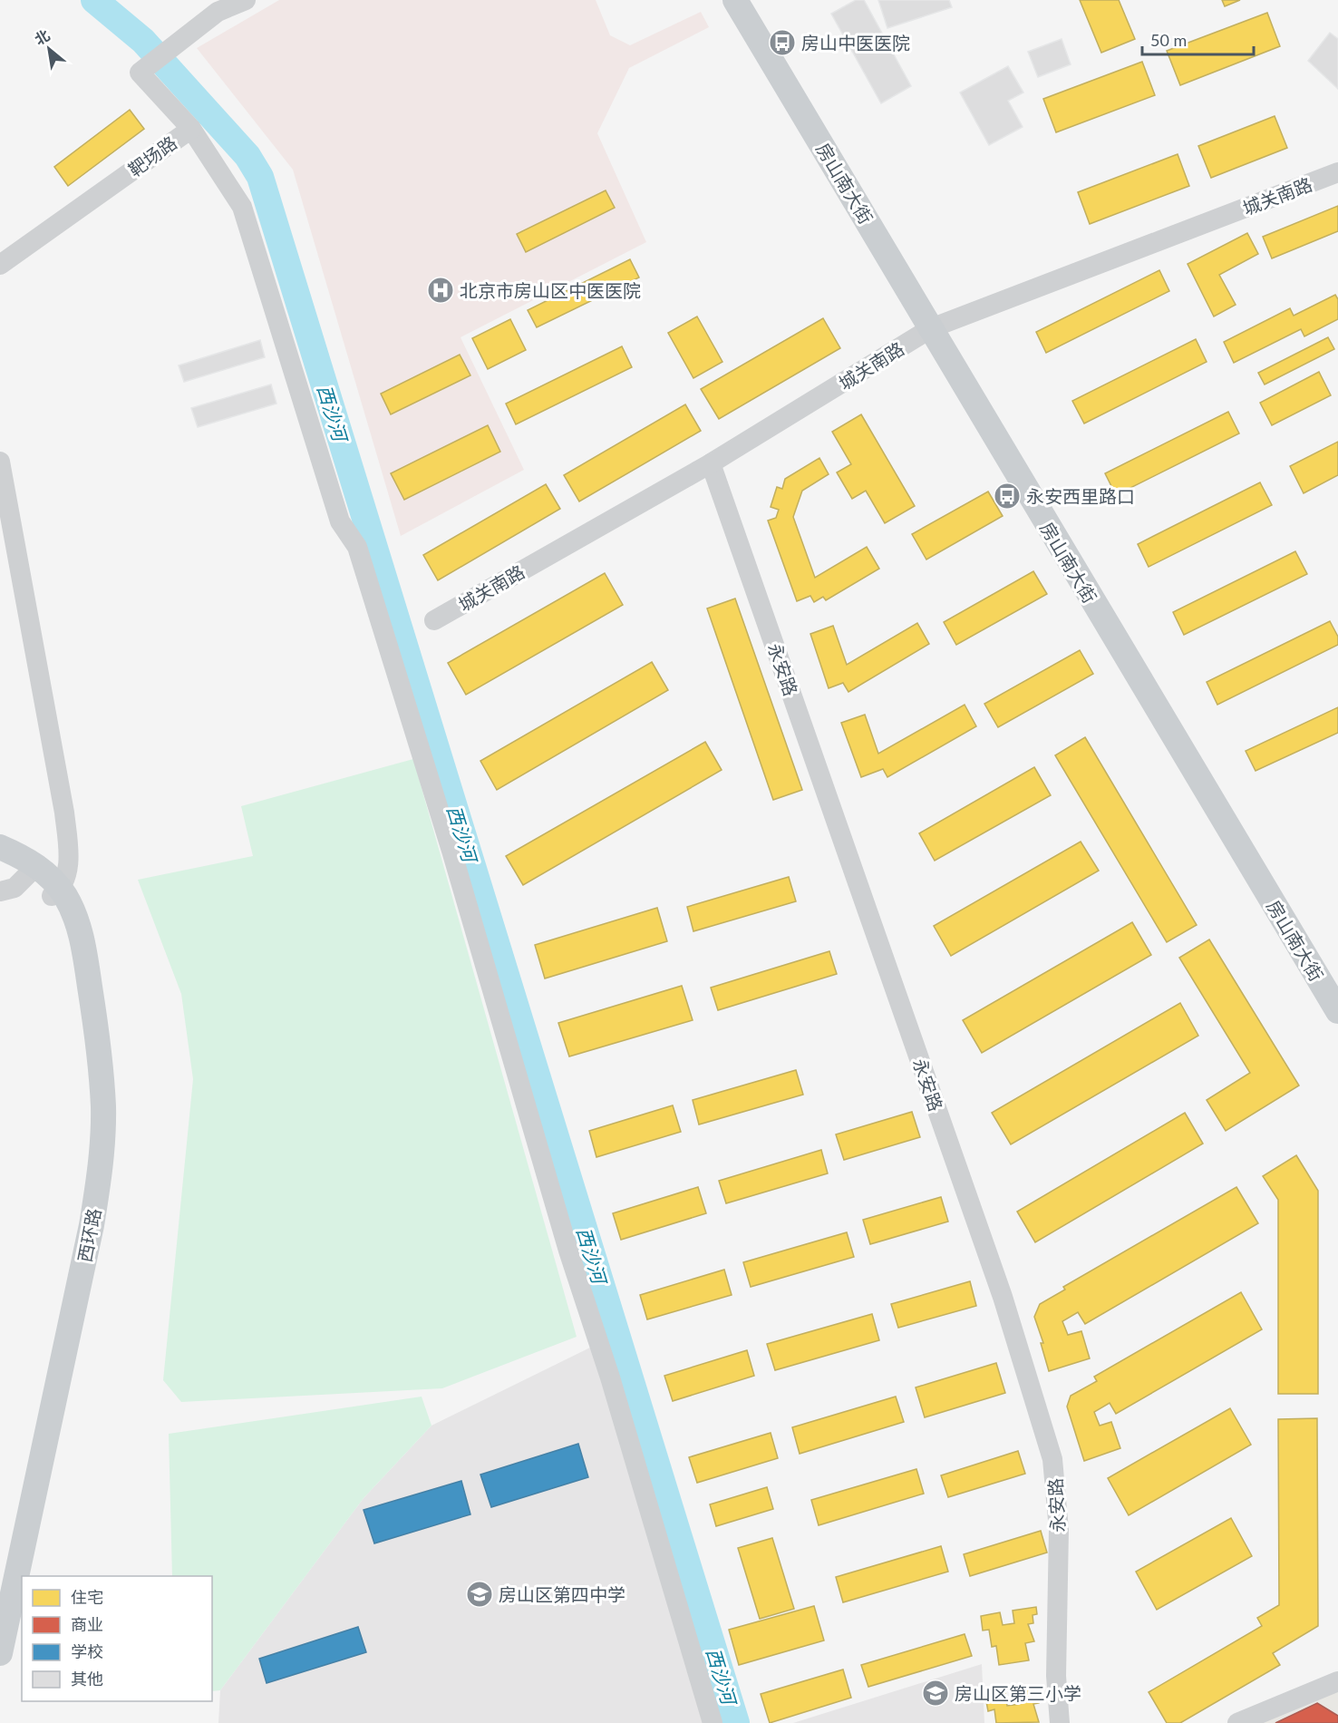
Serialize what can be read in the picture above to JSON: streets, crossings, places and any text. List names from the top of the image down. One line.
{"streets":{"main road":["房山南大街","西环路"],"street":["靶场路","城关南路","永安路"]},"crossings":[["房山南大街","城关南路"],["城关南路","永安路"]],"water":["西沙河"],"places":{"bus stop":["房山中医医院","永安西里路口"],"hospital":["北京市房山区中医医院"],"school or university":["房山区第四中学","房山区第三小学"]},"legend":["住宅","商业","学校","其他"],"scale_bar":"50 m","north":"top left"}
